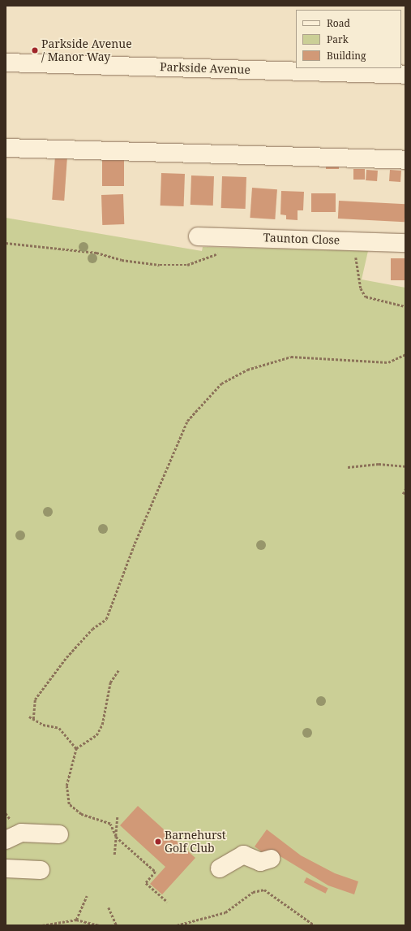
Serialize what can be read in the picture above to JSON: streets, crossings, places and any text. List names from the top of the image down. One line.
{"streets":{"street":["Parkside Avenue","Taunton Close"]},"places":["Parkside Avenue / Manor Way","Barnehurst Golf Club"],"legend":["Road","Park","Building"]}
